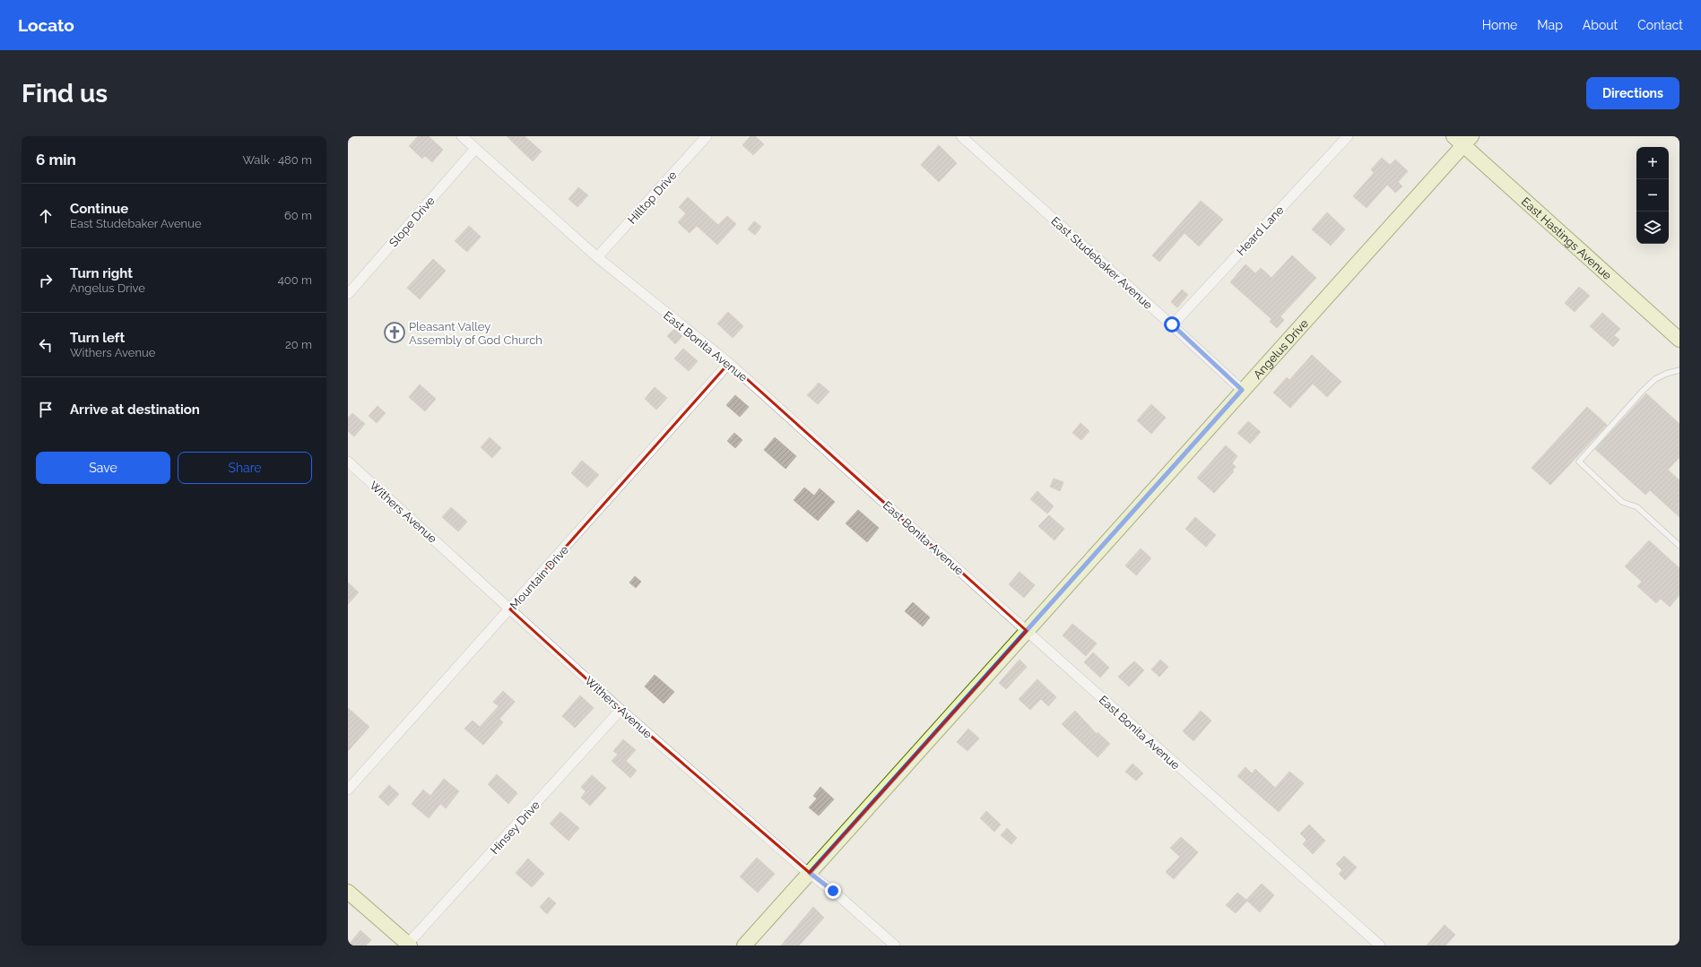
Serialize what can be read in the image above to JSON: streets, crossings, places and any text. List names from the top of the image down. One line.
{"streets":{"street":["Hilltop Drive","Slope Drive","Heard Lane","East Hastings Avenue","East Studebaker Avenue","East Bonita Avenue","Angelus Drive","Withers Avenue","Mountain Drive","Hinsey Drive"]},"crossings":[["Hilltop Drive","East Bonita Avenue"],["Slope Drive","East Bonita Avenue"],["Heard Lane","East Studebaker Avenue"],["East Hastings Avenue","Angelus Drive"],["East Studebaker Avenue","Angelus Drive"],["East Bonita Avenue","Angelus Drive"],["East Bonita Avenue","Mountain Drive"],["Angelus Drive","Withers Avenue"],["Withers Avenue","Mountain Drive"],["Withers Avenue","Hinsey Drive"]],"places":{"church":["Pleasant Valley Assembly of God Church"]},"page":{"header":"Locato","nav":["Home","Map","About","Contact"],"buttons":["Directions",["Save","Share"]],"title":"Find us","heading":["6 min","Walk · 480 m"],"map_buttons":["+","−"],"list":[["Continue","East Studebaker Avenue","60 m"],["Turn right","Angelus Drive","400 m"],["Turn left","Withers Avenue","20 m"],"Arrive at destination"]}}
